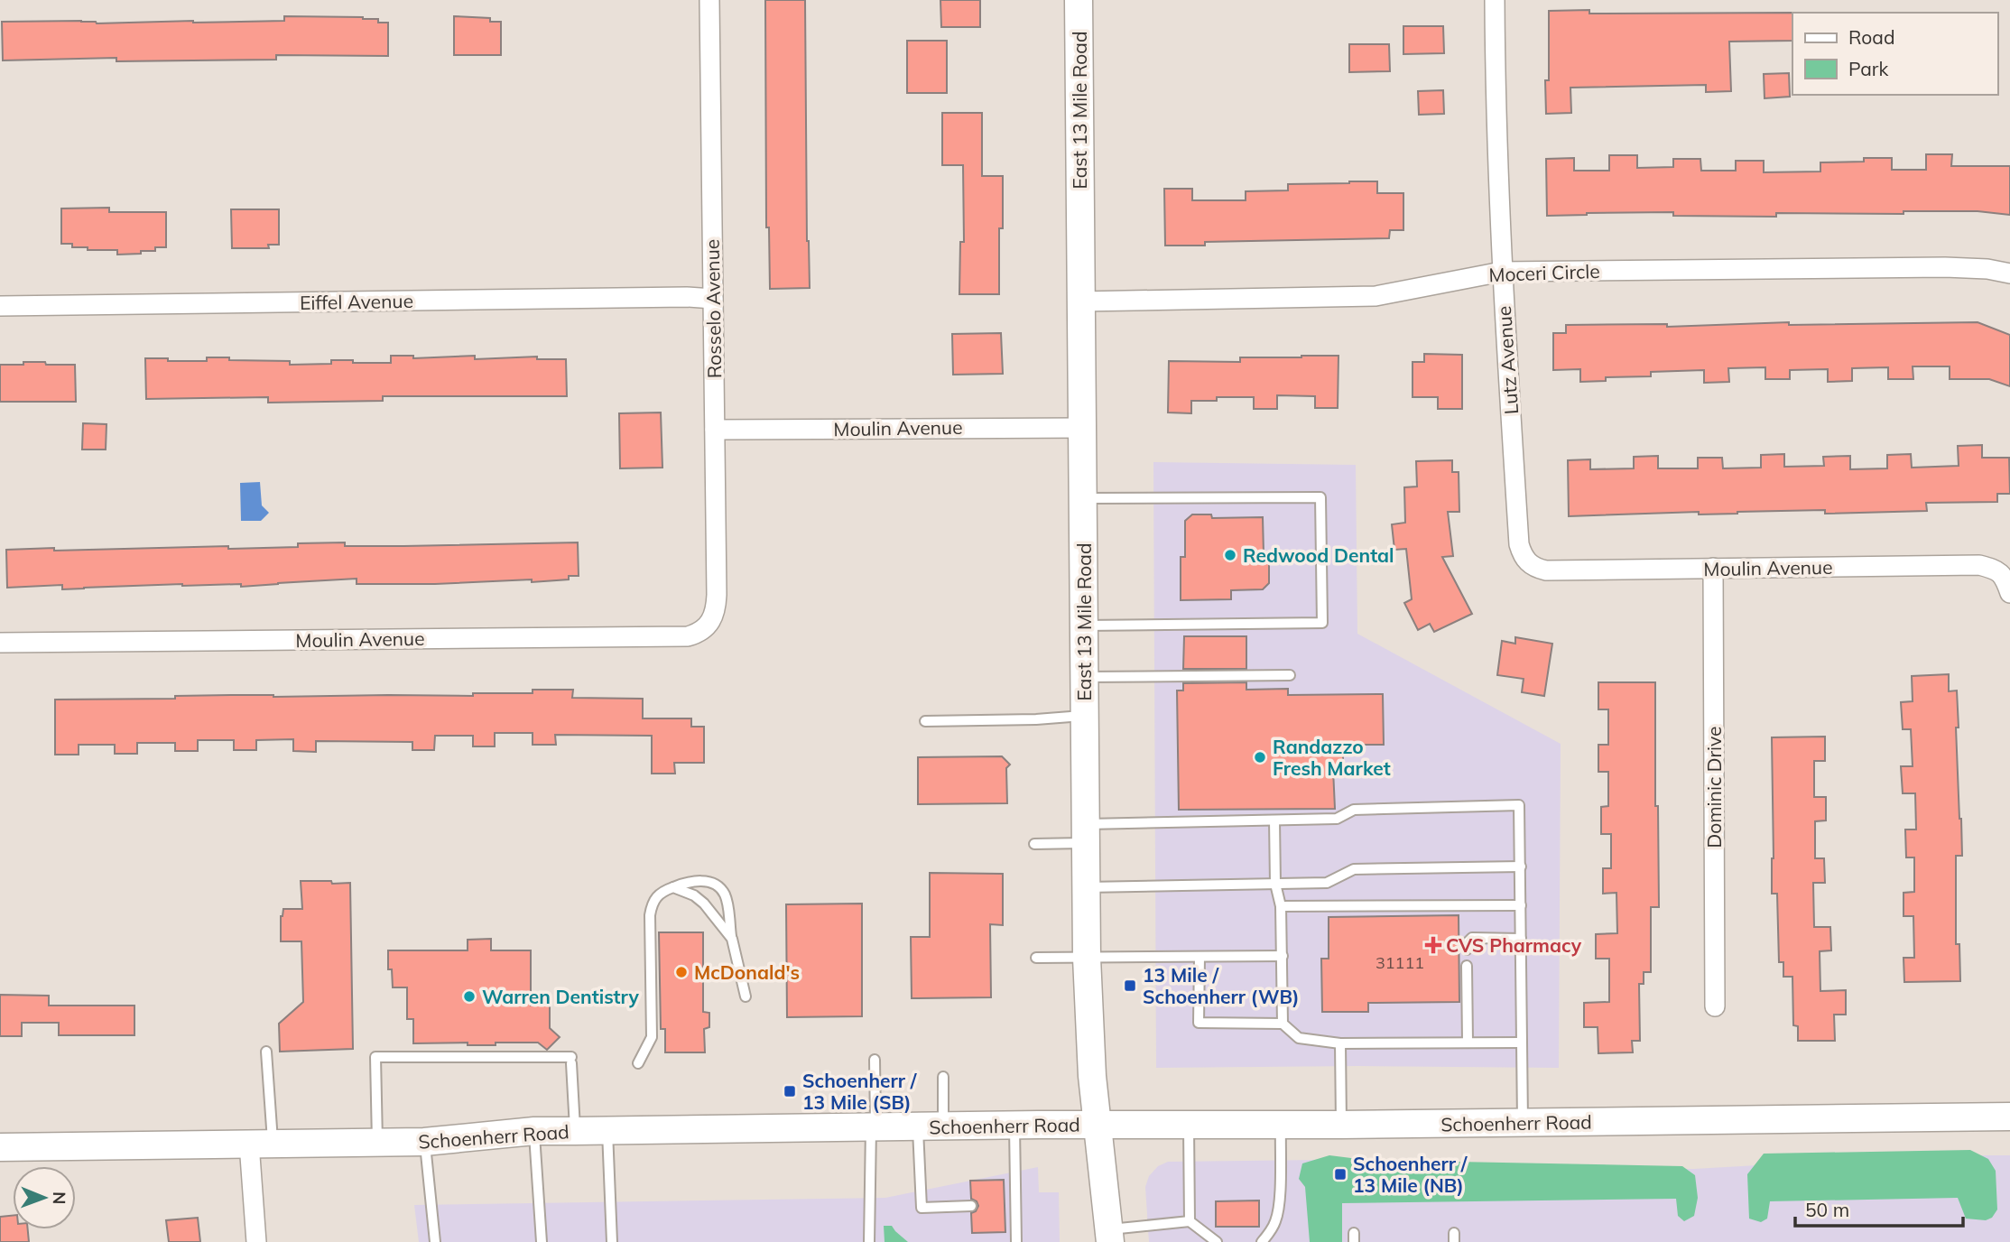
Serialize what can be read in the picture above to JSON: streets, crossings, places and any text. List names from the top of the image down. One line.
{"streets":{"main road":["East 13 Mile Road","Schoenherr Road"],"street":["Moceri Circle","Eiffel Avenue","Rosselo Avenue","Lutz Avenue","Moulin Avenue","Dominic Drive"]},"crossings":[["East 13 Mile Road","Moceri Circle"],["East 13 Mile Road","Moulin Avenue"],["East 13 Mile Road","Schoenherr Road"],["Moceri Circle","Lutz Avenue"],["Eiffel Avenue","Rosselo Avenue"],["Rosselo Avenue","Moulin Avenue"],["Lutz Avenue","Moulin Avenue"],["Moulin Avenue","Dominic Drive"]],"places":{"other":["Redwood Dental","Randazzo Fresh Market","McDonald's","Warren Dentistry"],"health":["CVS Pharmacy"],"transit":["13 Mile / Schoenherr (WB)","Schoenherr / 13 Mile (SB)","Schoenherr / 13 Mile (NB)"]},"house_numbers":["31111"],"legend":["Road","Park"],"scale_bar":"50 m","north":"right"}
